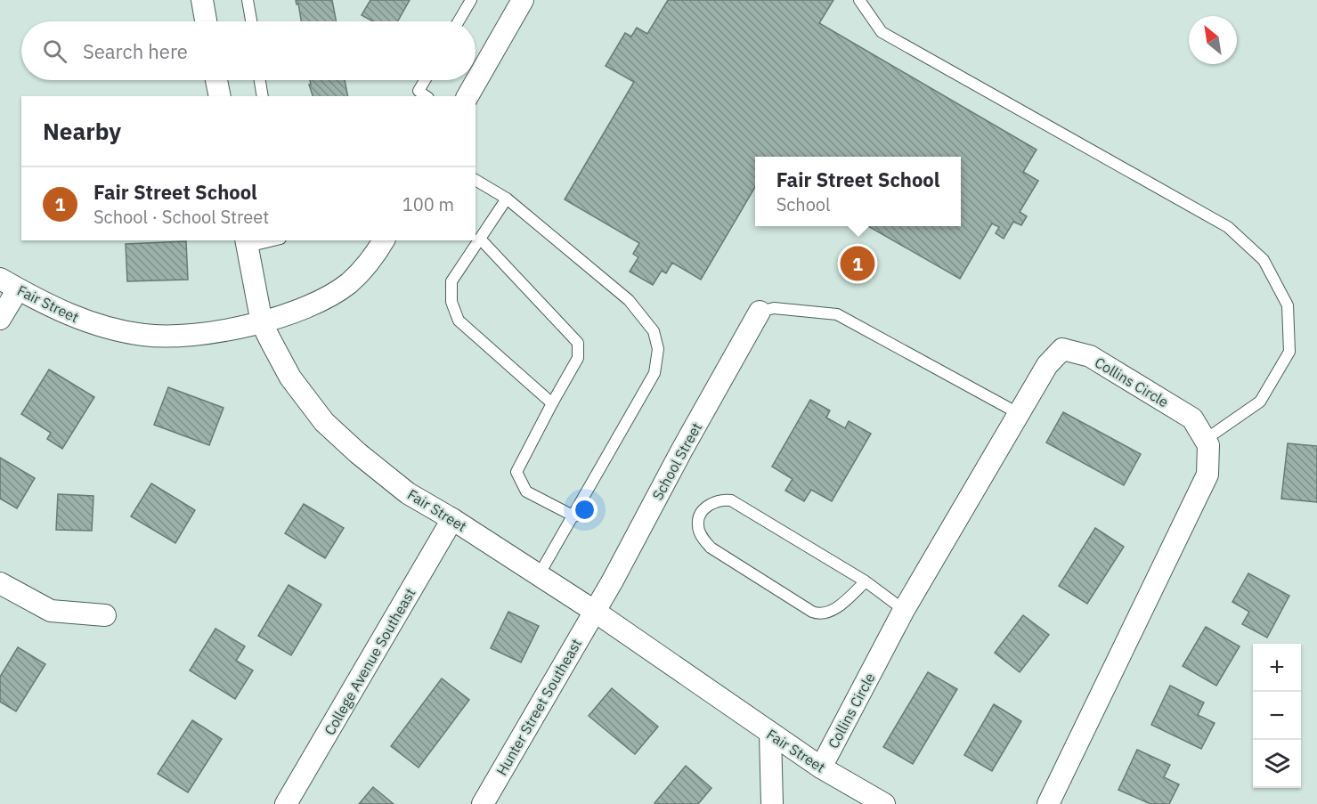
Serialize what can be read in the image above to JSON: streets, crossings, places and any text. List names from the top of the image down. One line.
{"streets":{"street":["Fair Street","Collins Circle","School Street","College Avenue Southeast","Hunter Street Southeast"]},"crossings":[["Fair Street","Collins Circle"],["Fair Street","School Street"],["Fair Street","College Avenue Southeast"],["Fair Street","Hunter Street Southeast"],["School Street","Hunter Street Southeast"]],"north":"top left","page":{"search":"Search here","heading":"Nearby","popup":["Fair Street School","School"],"list":[{"mark":"1","name":"Fair Street School","note":"School · School Street","value":"100 m"}],"pins":"1","map_buttons":["+","−"]}}
